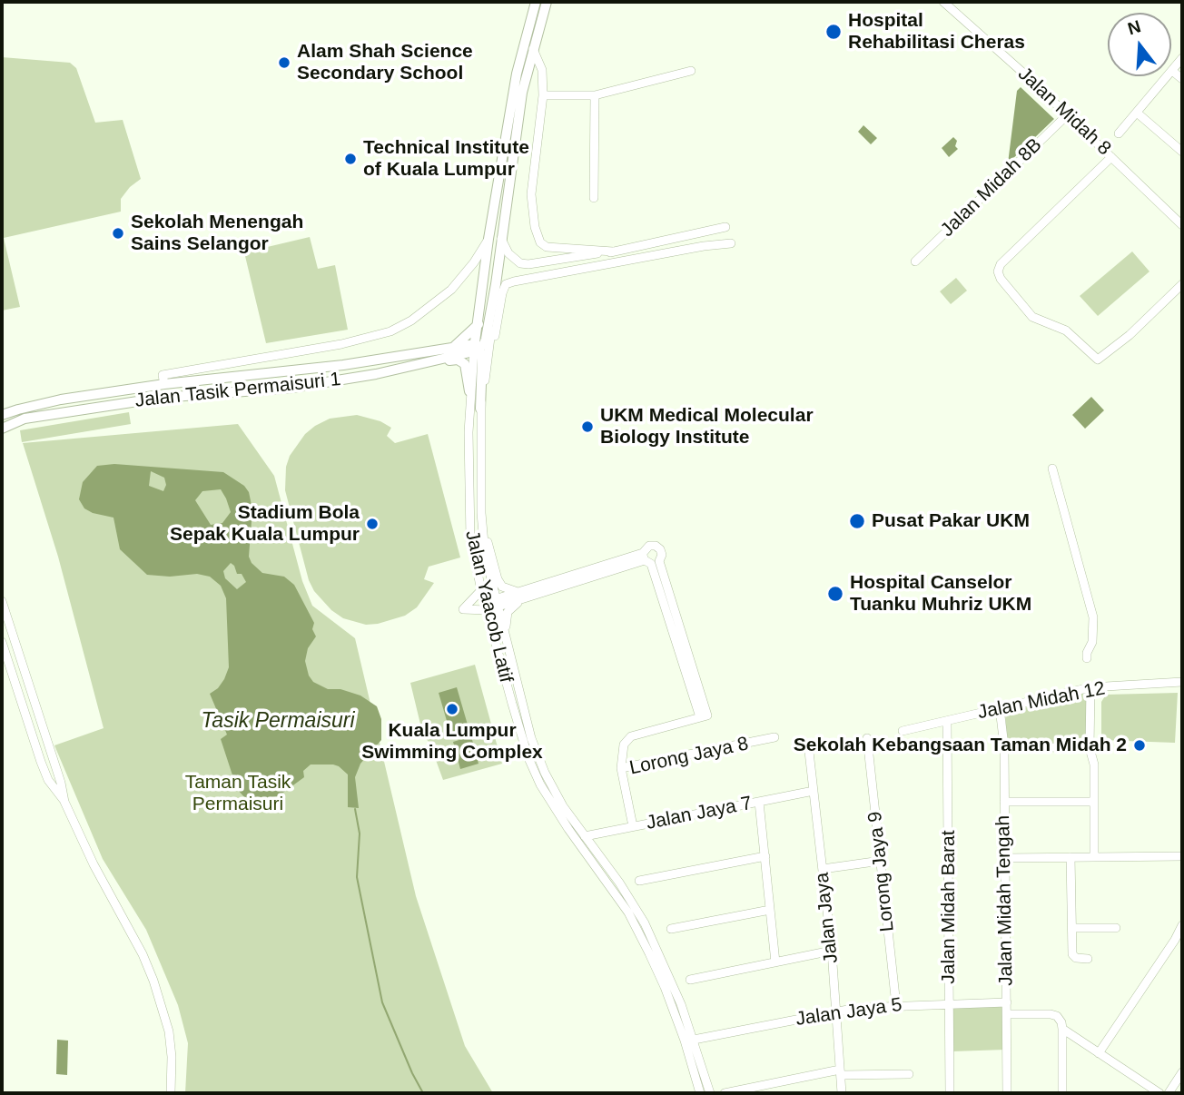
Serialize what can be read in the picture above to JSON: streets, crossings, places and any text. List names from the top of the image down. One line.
{"streets":{"main road":["Jalan Tasik Permaisuri 1","Jalan Yaacob Latif"],"street":["Jalan Midah 8","Jalan Midah 8B","Jalan Midah 12","Lorong Jaya 8","Jalan Jaya 7","Lorong Jaya 9","Jalan Midah Tengah","Jalan Midah Barat","Jalan Jaya","Jalan Jaya 5"]},"crossings":[["Jalan Midah 8","Jalan Midah 8B"],["Jalan Tasik Permaisuri 1","Jalan Yaacob Latif"],["Jalan Yaacob Latif","Jalan Jaya 7"],["Jalan Yaacob Latif","Jalan Jaya 5"],["Jalan Midah 12","Jalan Midah Tengah"],["Jalan Midah 12","Jalan Midah Barat"],["Lorong Jaya 8","Jalan Jaya 7"],["Jalan Jaya 7","Jalan Jaya"],["Lorong Jaya 9","Jalan Jaya 5"],["Jalan Midah Tengah","Jalan Jaya 5"],["Jalan Midah Barat","Jalan Jaya 5"],["Jalan Jaya","Jalan Jaya 5"]],"water":["Tasik Permaisuri"],"parks":["Taman Tasik Permaisuri"],"places":["Hospital Rehabilitasi Cheras","Alam Shah Science Secondary School","Technical Institute of Kuala Lumpur","Sekolah Menengah Sains Selangor","UKM Medical Molecular Biology Institute","Pusat Pakar UKM","Stadium Bola Sepak Kuala Lumpur","Hospital Canselor Tuanku Muhriz UKM","Kuala Lumpur Swimming Complex","Sekolah Kebangsaan Taman Midah 2"],"north":"top"}
